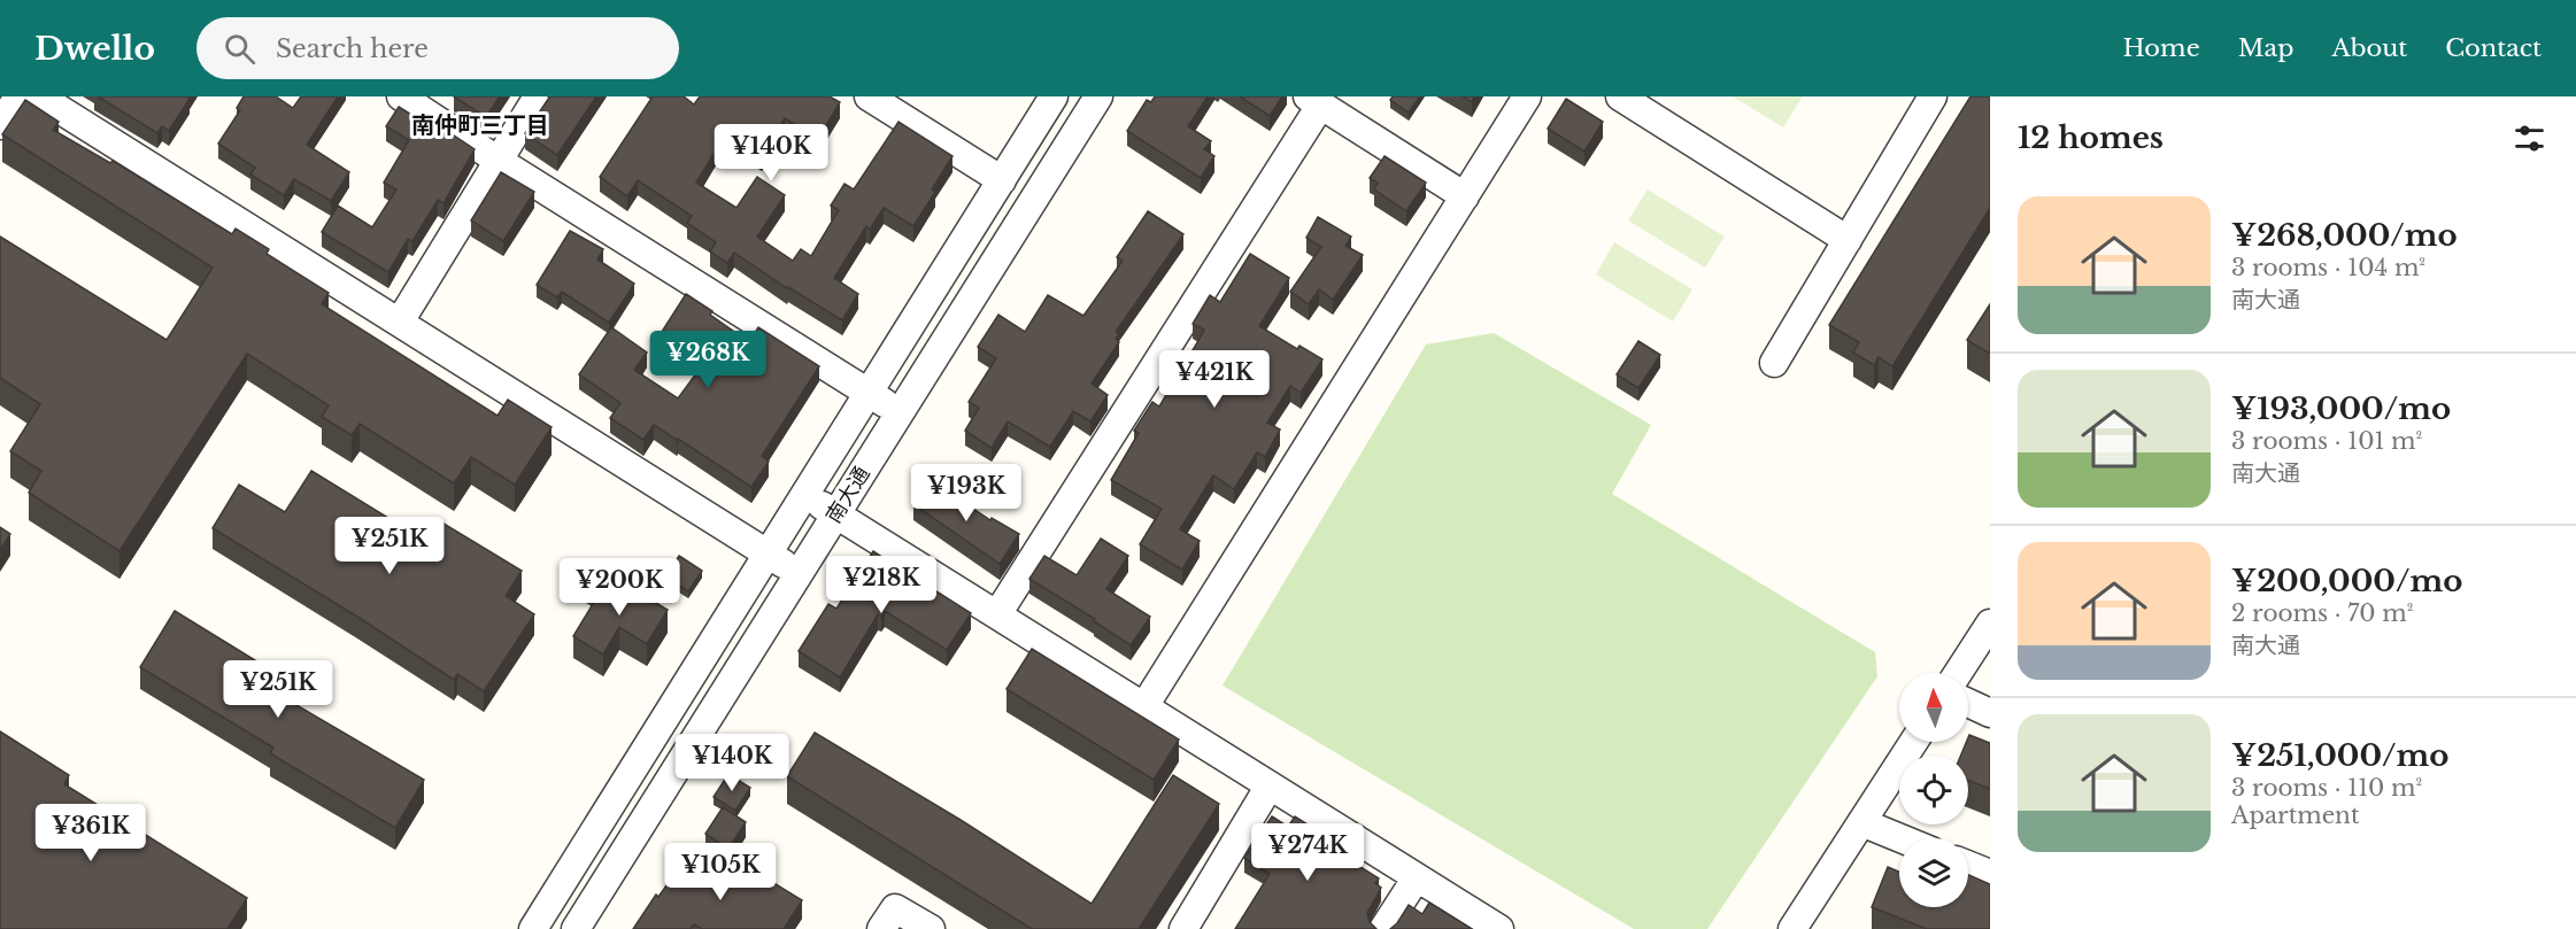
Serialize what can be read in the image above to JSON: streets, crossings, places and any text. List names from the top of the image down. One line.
{"streets":{"street":["南大通"]},"districts":["南仲町三丁目"],"north":"top","page":{"header":"Dwello","search":"Search here","nav":["Home","Map","About","Contact"],"heading":"12 homes","price":["¥140K","¥268K","¥421K","¥193K","¥251K","¥218K","¥200K","¥251K","¥140K","¥361K","¥274K","¥105K"],"list":[{"name":"¥268,000/mo","note":"3 rooms · 104 m² · 南大通"},{"name":"¥193,000/mo","note":"3 rooms · 101 m² · 南大通"},{"name":"¥200,000/mo","note":"2 rooms · 70 m² · 南大通"},{"name":"¥251,000/mo","note":"3 rooms · 110 m² · Apartment"}]}}
